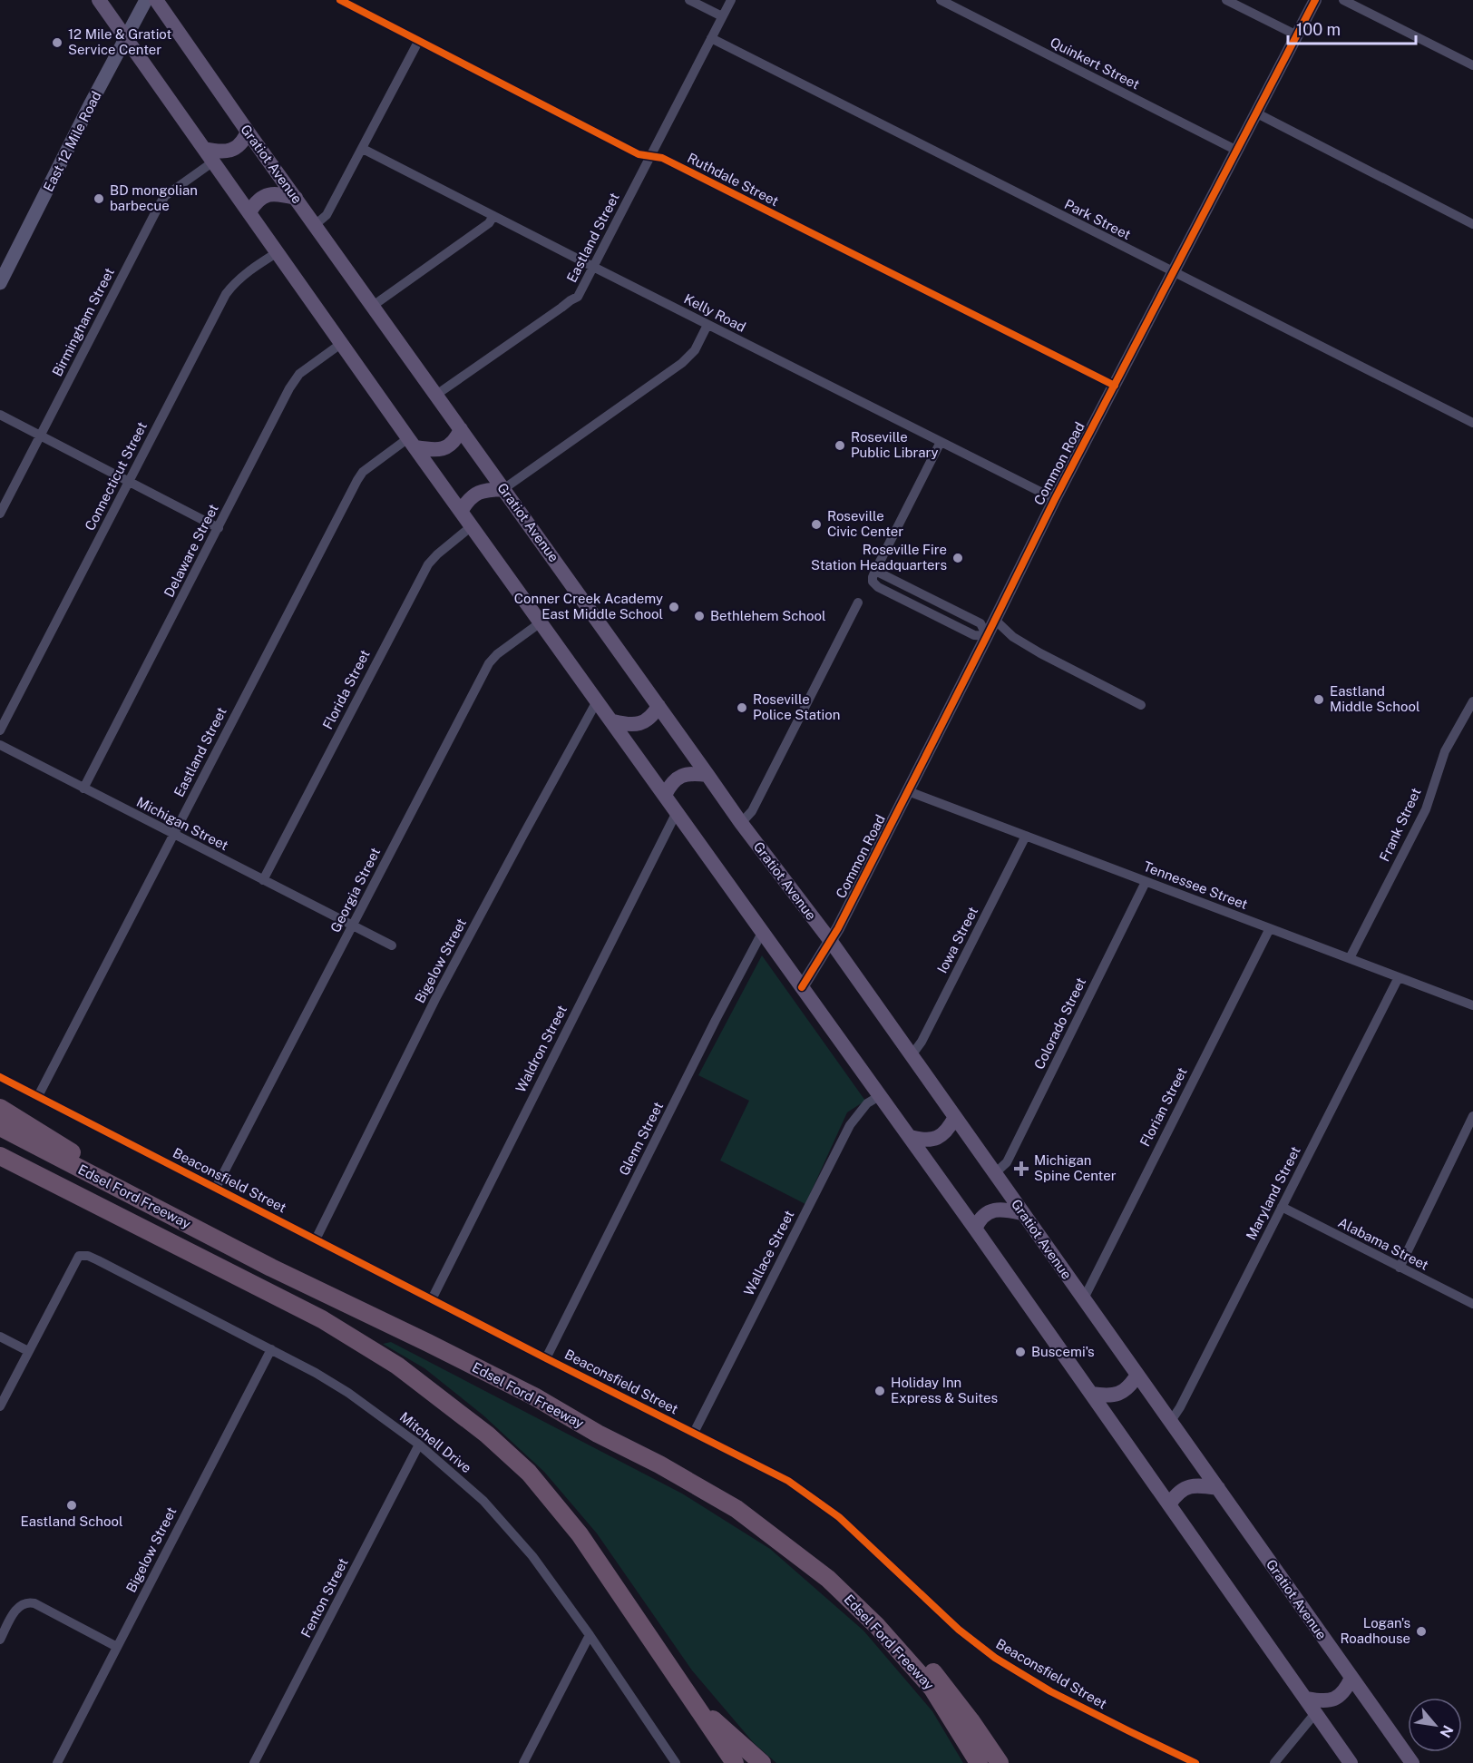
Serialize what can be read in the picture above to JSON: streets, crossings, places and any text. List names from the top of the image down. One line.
{"streets":{"highway":["Edsel Ford Freeway"],"main road":["East 12 Mile Road","Gratiot Avenue"],"street":["Quinkert Street","Ruthdale Street","Park Street","Eastland Street","Kelly Road","Birmingham Street","Common Road","Connecticut Street","Delaware Street","Florida Street","Michigan Street","Frank Street","Tennessee Street","Georgia Street","Iowa Street","Bigelow Street","Colorado Street","Waldron Street","Florian Street","Glenn Street","Beaconsfield Street","Maryland Street","Alabama Street","Wallace Street","Mitchell Drive","Fenton Street"]},"crossings":[["Quinkert Street","Common Road"],["Gratiot Avenue","Eastland Street"],["Gratiot Avenue","Common Road"],["Gratiot Avenue","Iowa Street"],["Gratiot Avenue","Colorado Street"],["Gratiot Avenue","Florian Street"],["Gratiot Avenue","Maryland Street"],["Ruthdale Street","Eastland Street"],["Ruthdale Street","Common Road"],["Park Street","Eastland Street"],["Park Street","Common Road"],["Eastland Street","Kelly Road"],["Eastland Street","Michigan Street"],["Eastland Street","Beaconsfield Street"],["Kelly Road","Common Road"],["Common Road","Tennessee Street"],["Delaware Street","Michigan Street"],["Florida Street","Michigan Street"],["Michigan Street","Georgia Street"],["Frank Street","Tennessee Street"],["Tennessee Street","Iowa Street"],["Tennessee Street","Colorado Street"],["Tennessee Street","Florian Street"],["Tennessee Street","Maryland Street"],["Georgia Street","Beaconsfield Street"],["Bigelow Street","Beaconsfield Street"],["Bigelow Street","Mitchell Drive"],["Waldron Street","Beaconsfield Street"],["Glenn Street","Beaconsfield Street"],["Beaconsfield Street","Wallace Street"],["Maryland Street","Alabama Street"],["Mitchell Drive","Fenton Street"]],"places":{"other":["12 Mile & Gratiot Service Center","BD mongolian barbecue","Roseville Public Library","Roseville Civic Center","Roseville Fire Station Headquarters","Conner Creek Academy East Middle School","Bethlehem School","Eastland Middle School","Roseville Police Station","Buscemi's","Holiday Inn Express & Suites","Eastland School","Logan's Roadhouse"],"health":["Michigan Spine Center"]},"scale_bar":"100 m","north":"bottom right"}
